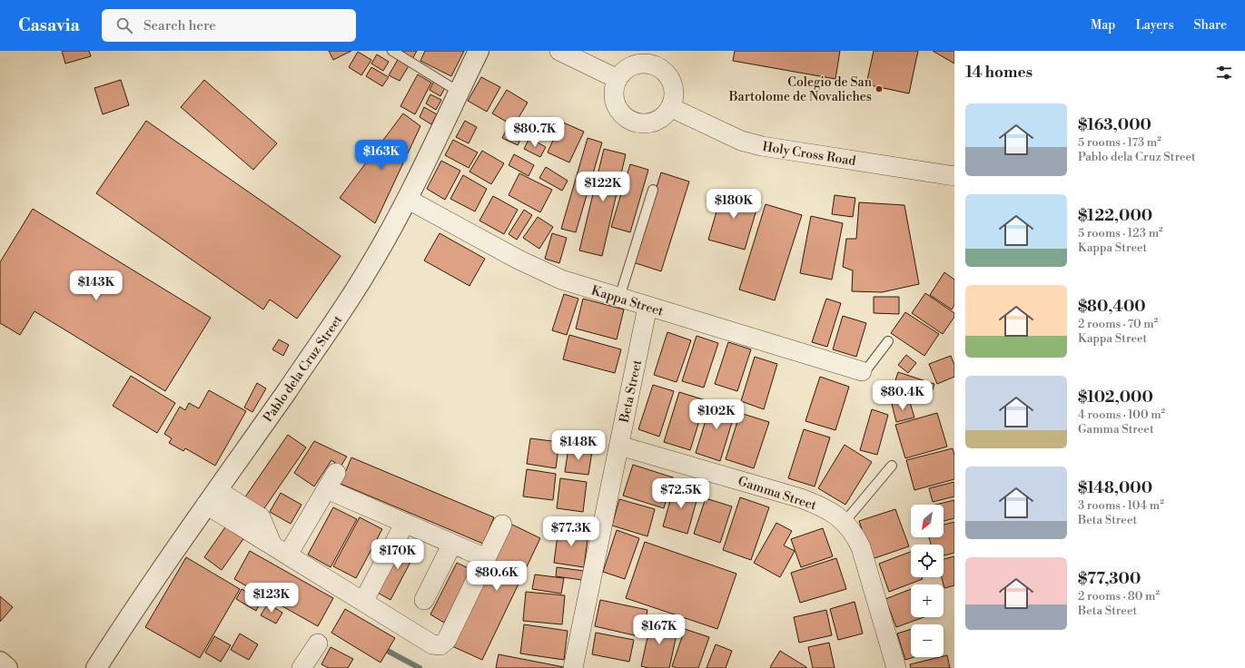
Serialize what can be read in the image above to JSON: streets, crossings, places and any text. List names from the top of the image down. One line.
{"streets":{"street":["Holy Cross Road","Kappa Street","Pablo dela Cruz Street","Beta Street","Gamma Street"]},"crossings":[["Kappa Street","Pablo dela Cruz Street"],["Kappa Street","Beta Street"],["Beta Street","Gamma Street"]],"places":["Colegio de San Bartolome de Novaliches"],"north":"bottom left","page":{"header":"Casavia","search":"Search here","nav":["Map","Layers","Share"],"heading":"14 homes","list":[{"name":"$163,000","note":"5 rooms · 173 m² · Pablo dela Cruz Street"},{"name":"$122,000","note":"5 rooms · 123 m² · Kappa Street"},{"name":"$80,400","note":"2 rooms · 70 m² · Kappa Street"},{"name":"$102,000","note":"4 rooms · 100 m² · Gamma Street"},{"name":"$148,000","note":"3 rooms · 104 m² · Beta Street"},{"name":"$77,300","note":"2 rooms · 80 m² · Beta Street"}],"price":["$80.7K","$163K","$122K","$180K","$143K","$80.4K","$102K","$148K","$72.5K","$77.3K","$170K","$80.6K","$123K","$167K"],"map_buttons":["+","−"]}}
